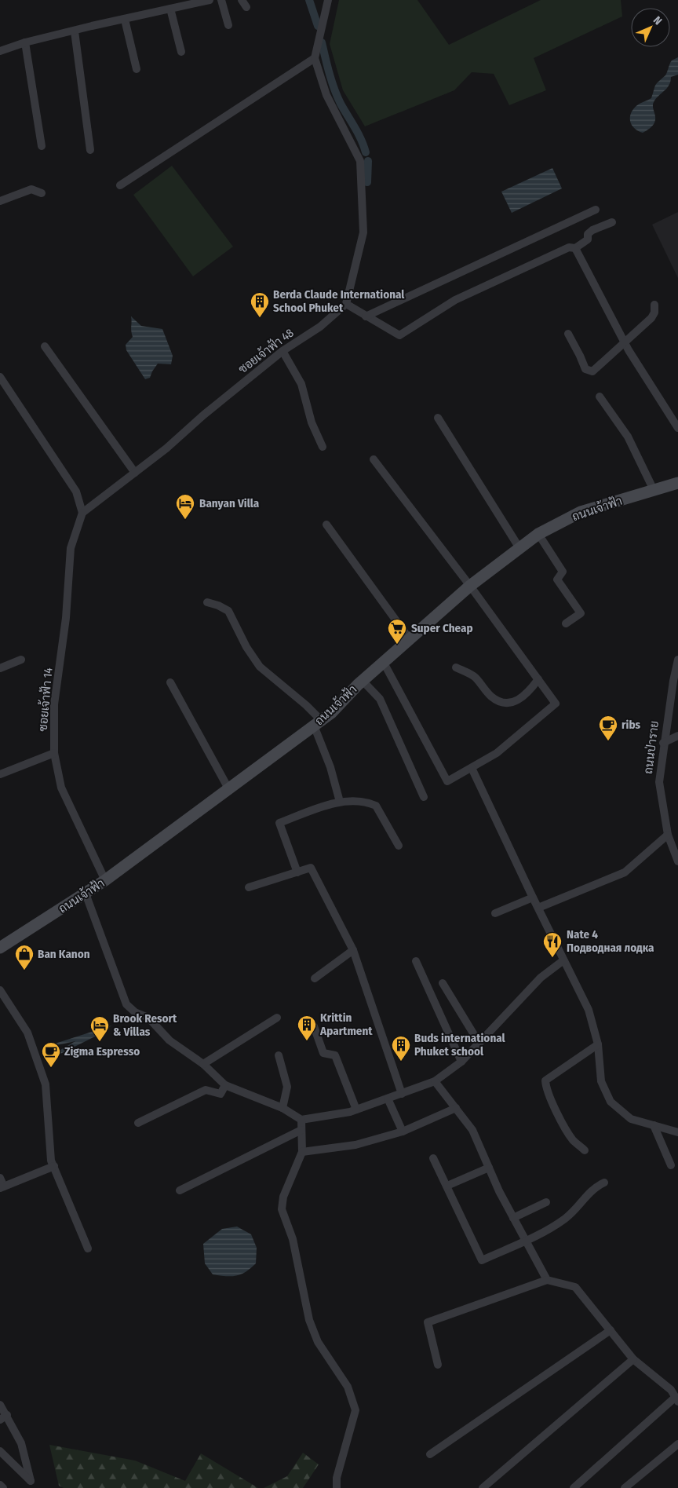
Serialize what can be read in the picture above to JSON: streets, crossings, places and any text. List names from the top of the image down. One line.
{"streets":{"main road":["ถนนเจ้าฟ้า"],"street":["ซอยเจ้าฟ้า 48","ซอยเจ้าฟ้า 14","ถนนป่าราย"]},"crossings":[["ซอยเจ้าฟ้า 48","ซอยเจ้าฟ้า 14"],["ถนนเจ้าฟ้า","ซอยเจ้าฟ้า 14"]],"places":{"building":["Berda Claude International School Phuket","Krittin Apartment","Buds international Phuket school"],"hotel":["Banyan Villa","Brook Resort & Villas"],"supermarket":["Super Cheap"],"cafe":["ribs","Zigma Espresso"],"restaurant":["Nate 4 Подводная лодка"],"shop":["Ban Kanon"]},"north":"top right"}
